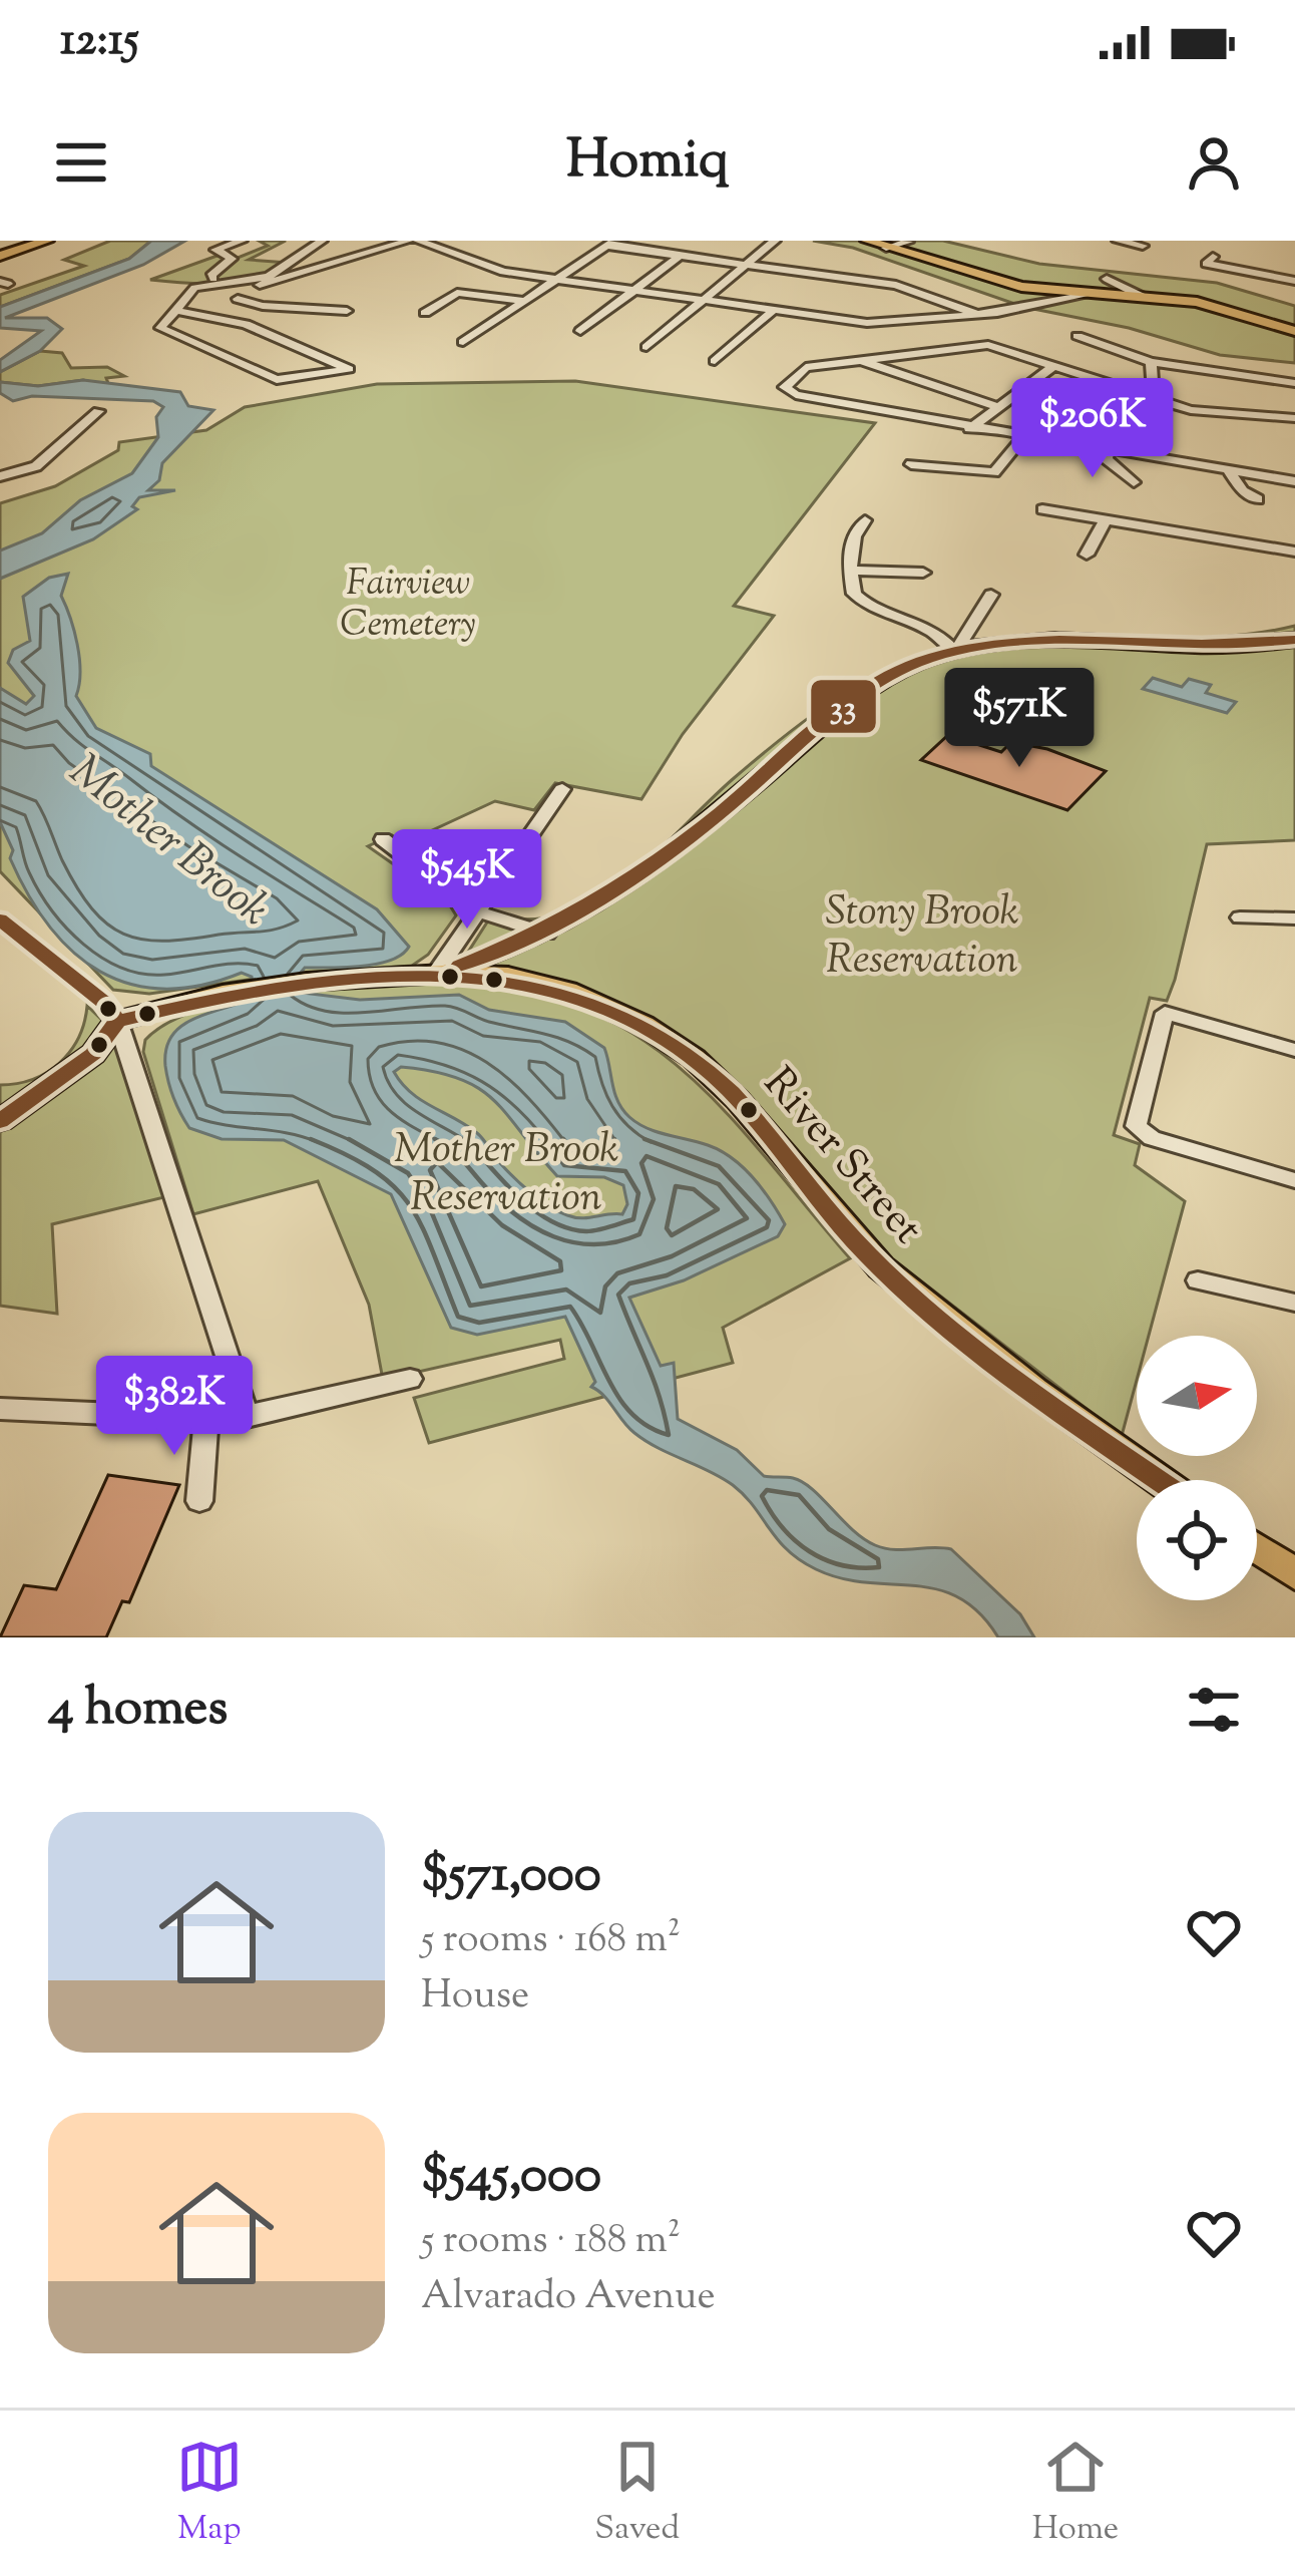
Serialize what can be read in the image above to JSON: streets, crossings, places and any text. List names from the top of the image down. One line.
{"streets":{"main road":["River Street"]},"water":["Mother Brook"],"parks":["Fairview Cemetery","Stony Brook Reservation","Mother Brook Reservation"],"lines":["transit line 33"],"north":"right","page":{"status":"12:15","header":"Homiq","price":["$206K","$571K","$545K","$382K"],"heading":"4 homes","list":[{"name":"$571,000","note":"5 rooms · 168 m² · House"},{"name":"$545,000","note":"5 rooms · 188 m² · Alvarado Avenue"}],"tabs":["Map","Saved","Home"]}}
